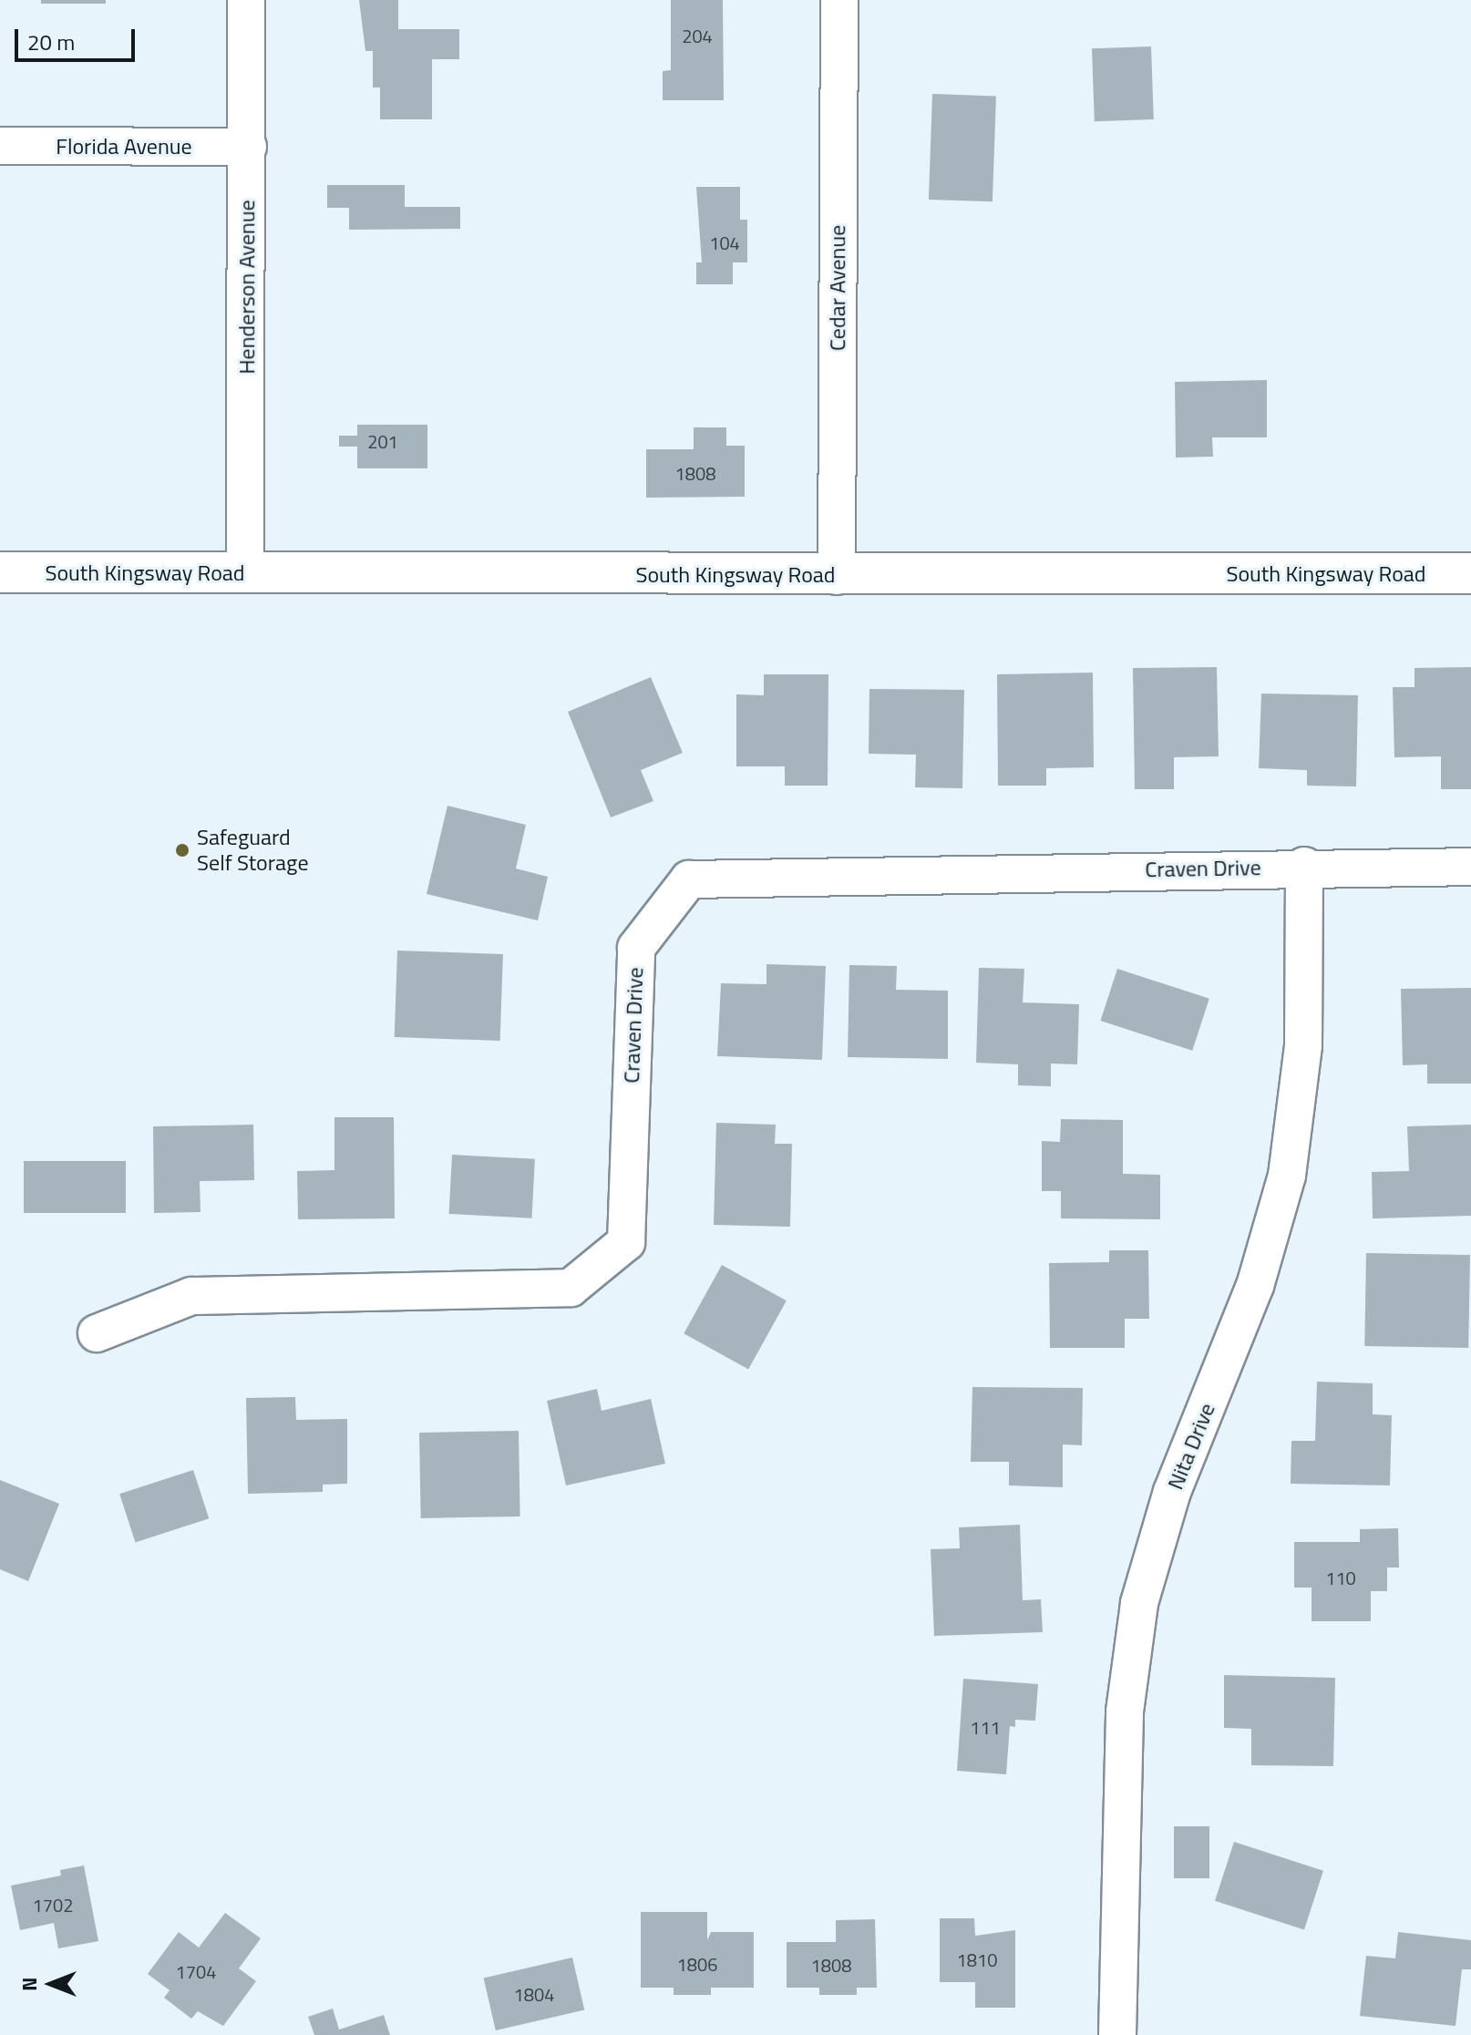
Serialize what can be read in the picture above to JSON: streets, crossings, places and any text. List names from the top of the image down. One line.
{"streets":{"street":["Florida Avenue","Henderson Avenue","Cedar Avenue","South Kingsway Road","Craven Drive","Nita Drive"]},"crossings":[["Florida Avenue","Henderson Avenue"],["Henderson Avenue","South Kingsway Road"],["Cedar Avenue","South Kingsway Road"],["Craven Drive","Nita Drive"]],"places":["Safeguard Self Storage"],"house_numbers":["204","104","201","1808","110","111","1702","1810","1806","1808","1704","1804"],"scale_bar":"20 m","north":"left"}
